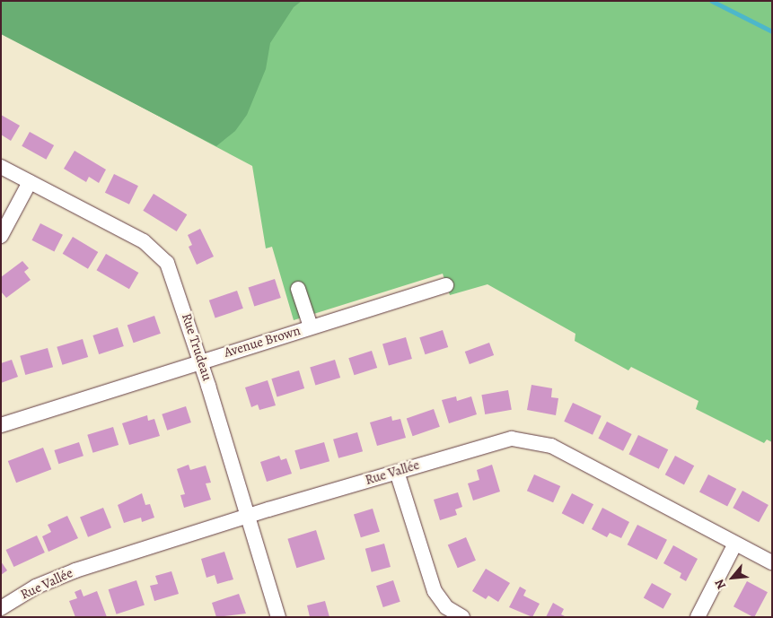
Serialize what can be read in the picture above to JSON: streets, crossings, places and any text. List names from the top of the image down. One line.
{"streets":{"street":["Avenue Brown","Rue Trudeau","Rue Vallée"]},"crossings":[["Avenue Brown","Rue Trudeau"],["Rue Trudeau","Rue Vallée"]],"north":"bottom left"}
